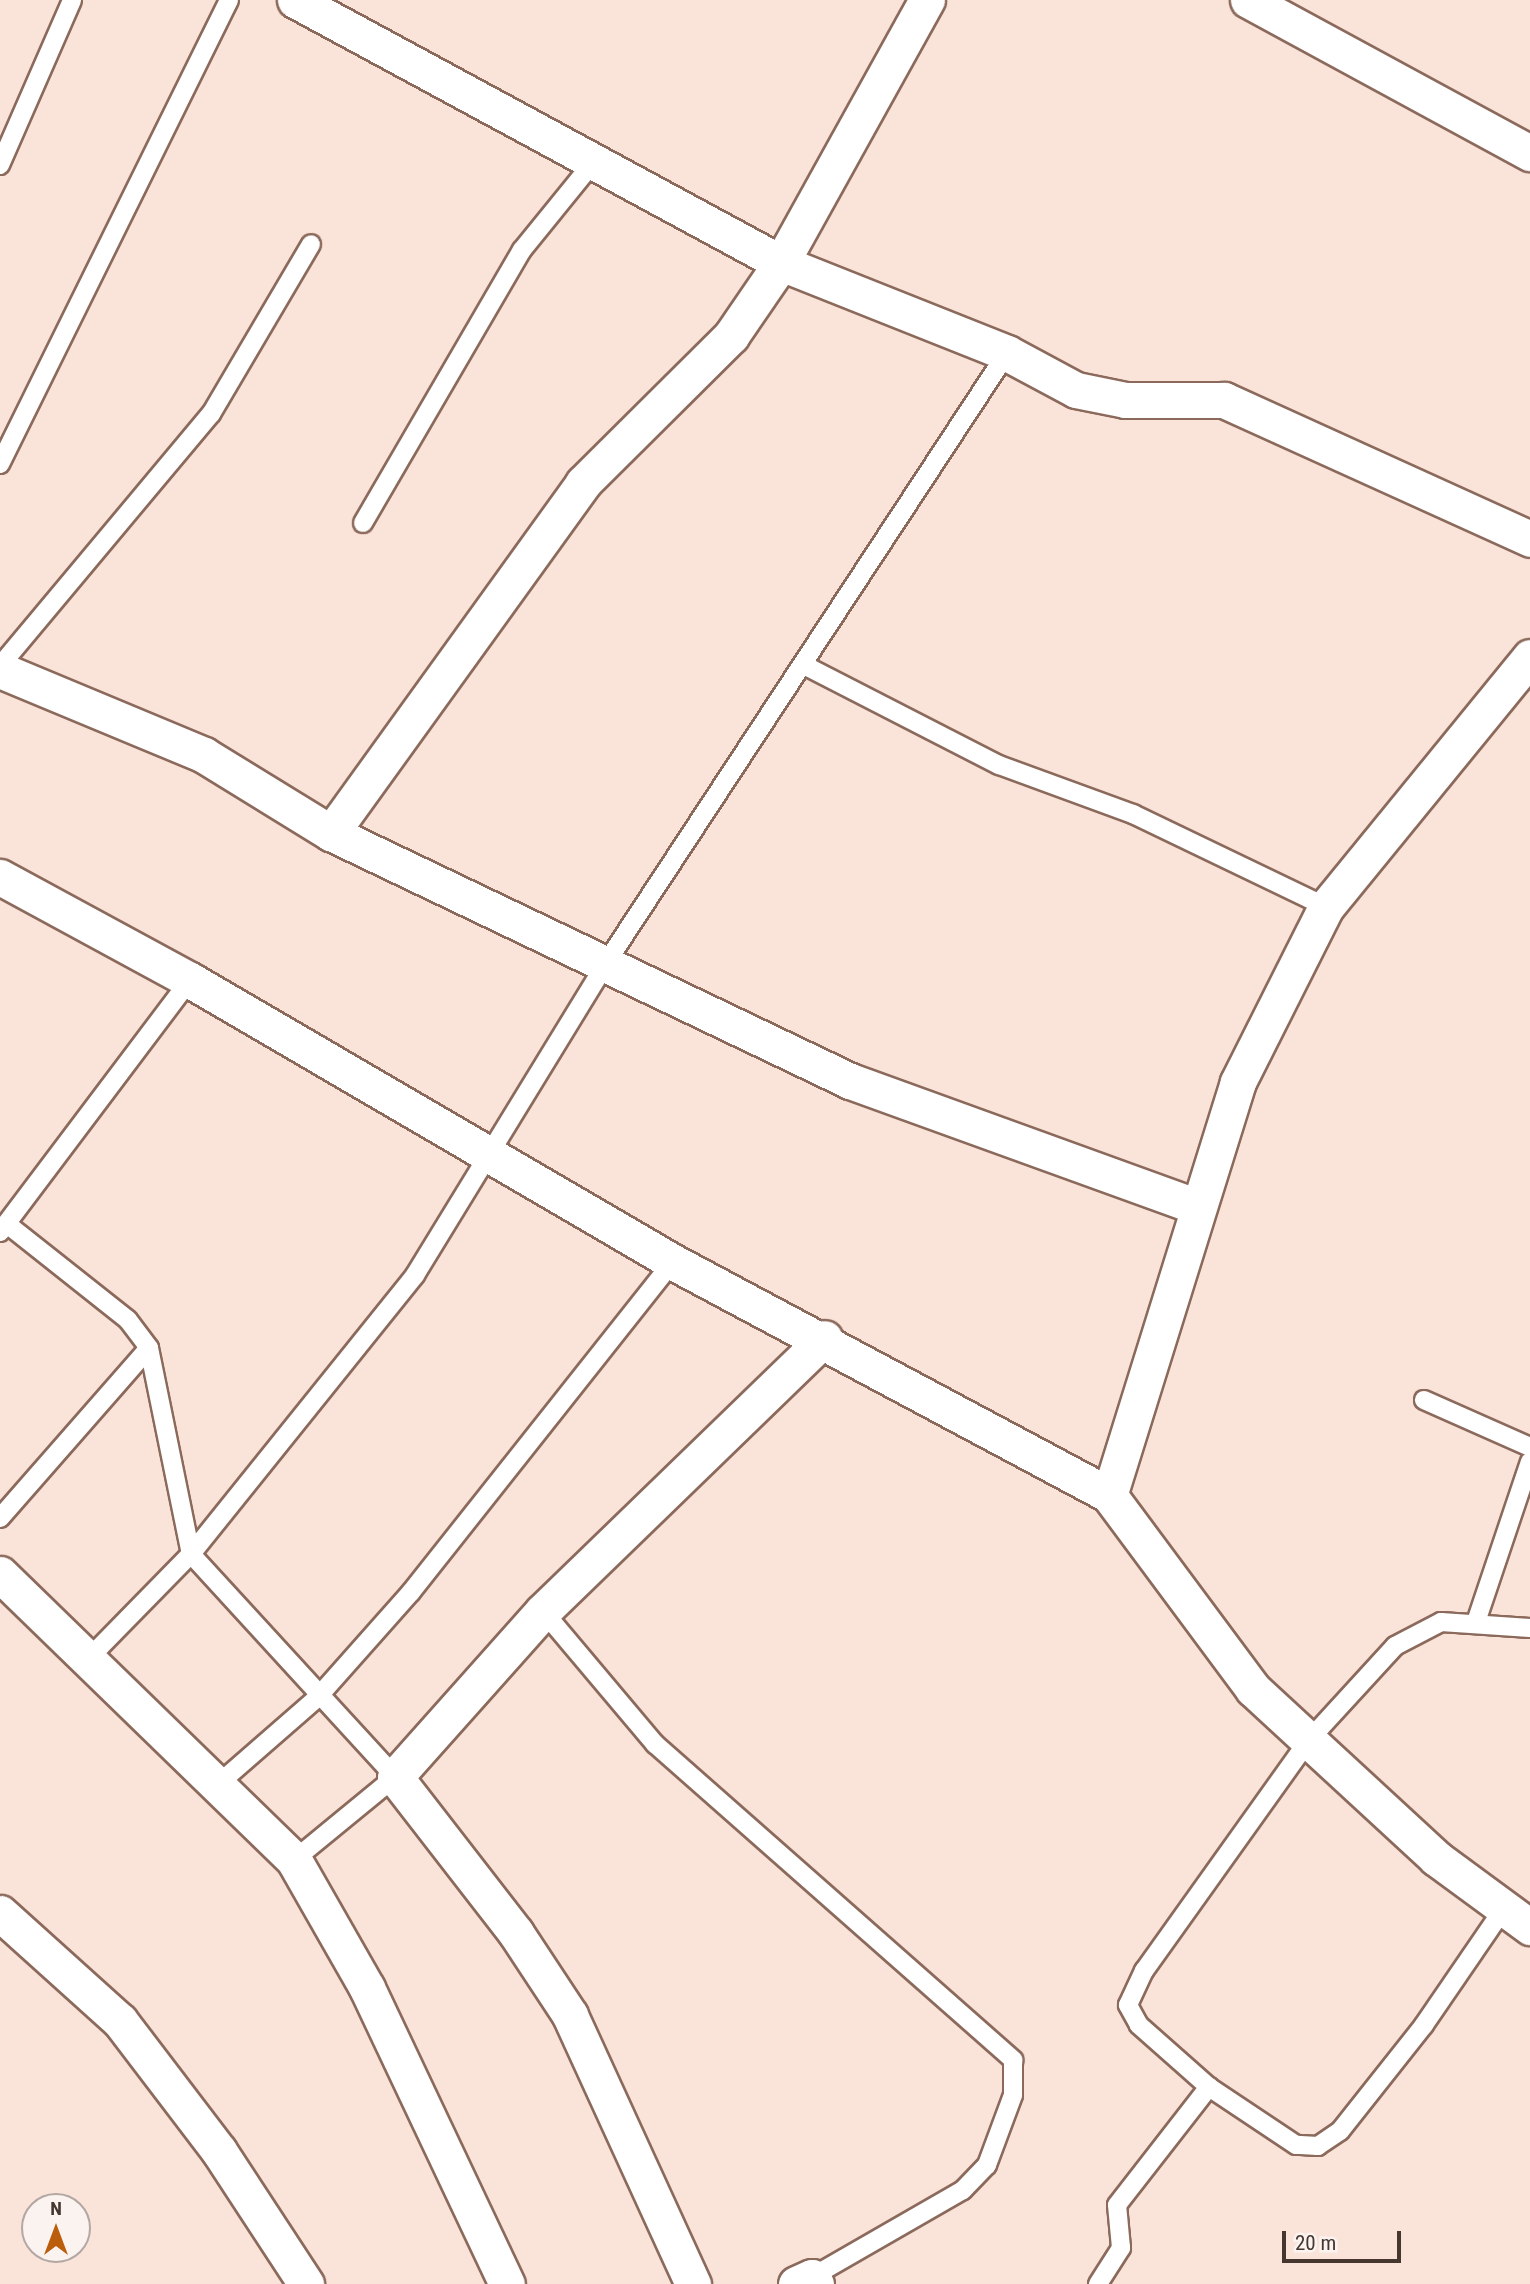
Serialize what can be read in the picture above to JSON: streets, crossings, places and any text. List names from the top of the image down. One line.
{"scale_bar":"20 m","north":"top"}
